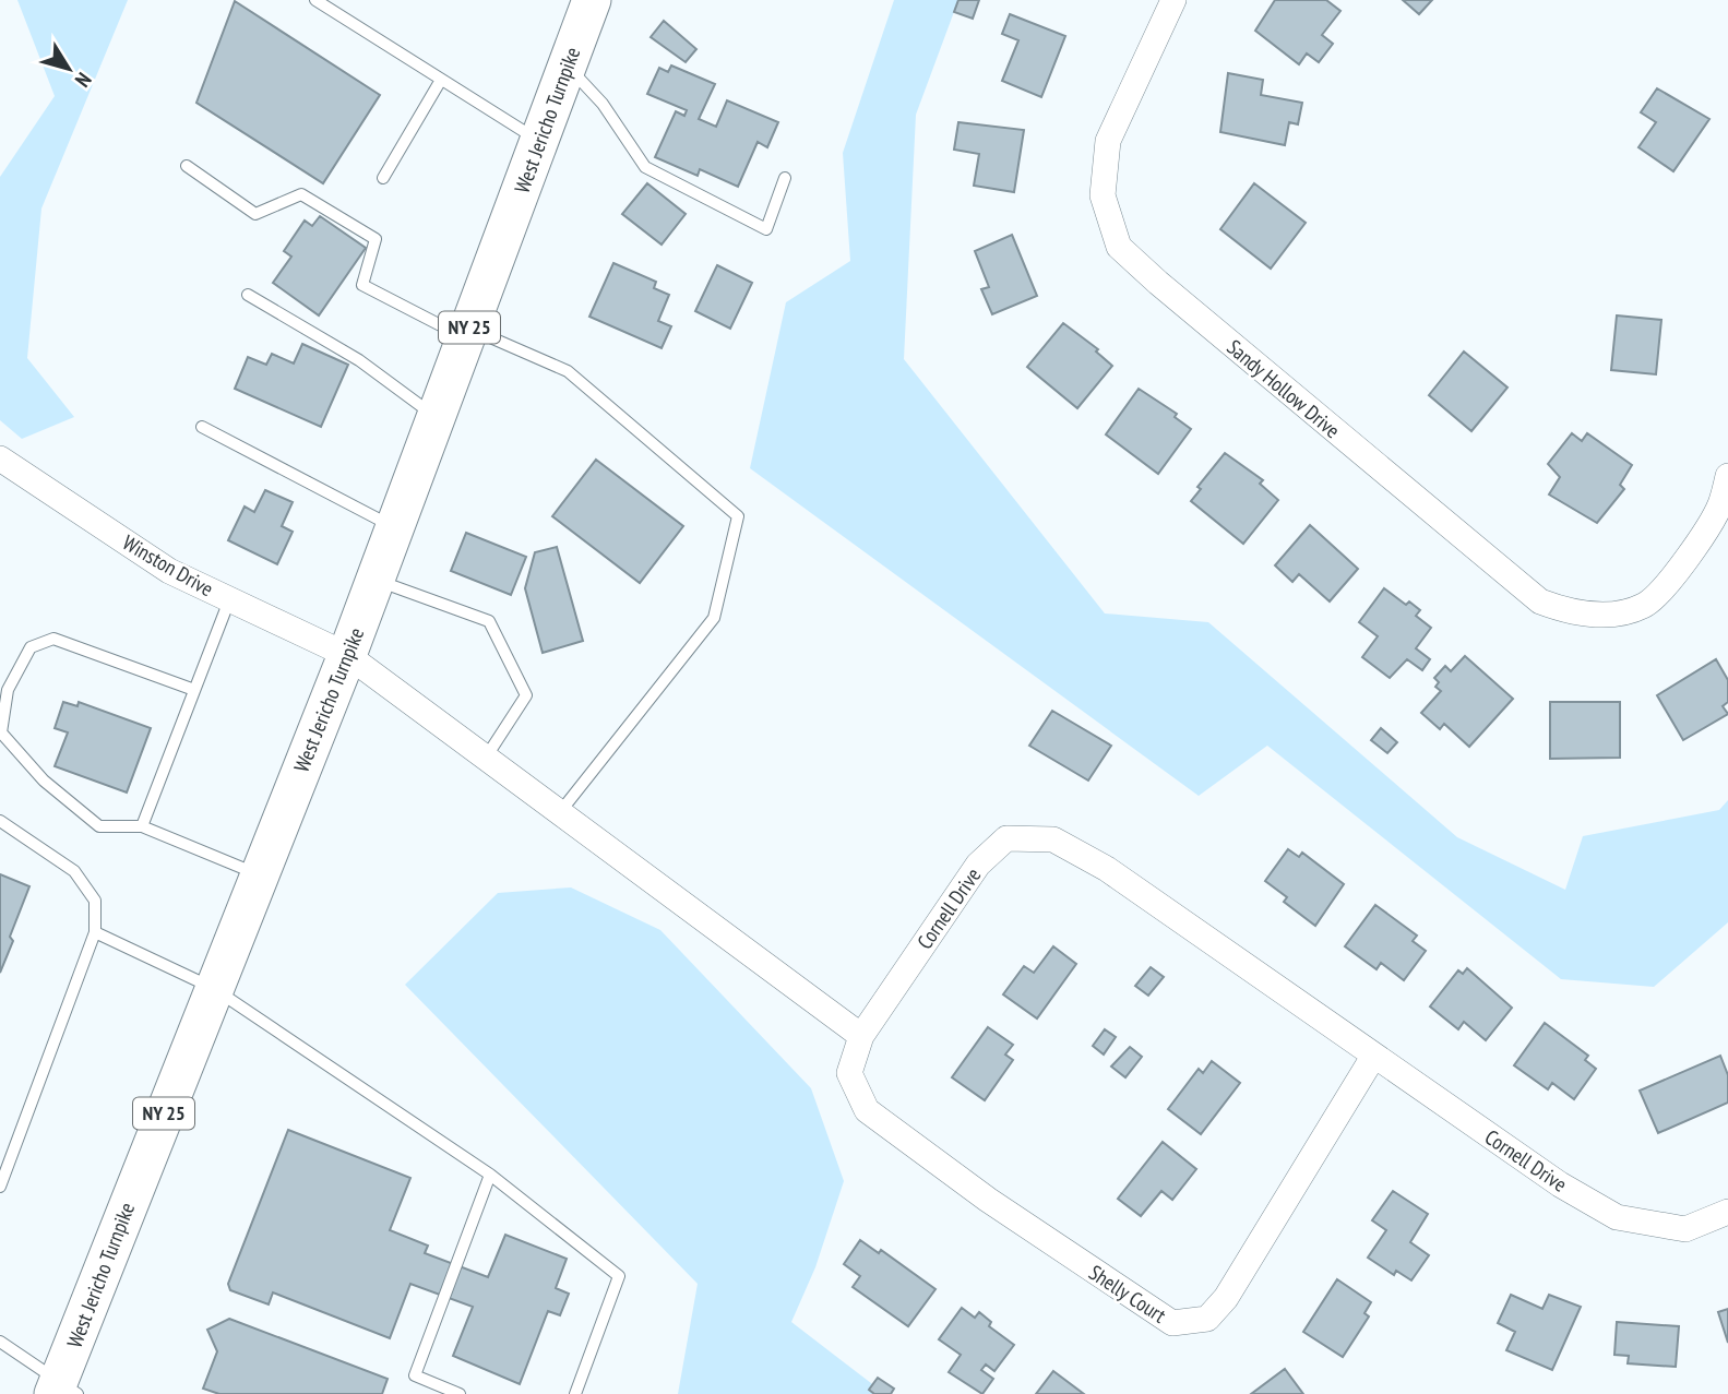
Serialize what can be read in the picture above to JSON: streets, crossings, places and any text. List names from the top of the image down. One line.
{"streets":{"main road":["West Jericho Turnpike","NY 25"],"street":["Sandy Hollow Drive","Winston Drive","Cornell Drive","Shelly Court"]},"crossings":[["West Jericho Turnpike","Winston Drive"],["Cornell Drive","Shelly Court"]],"north":"bottom right"}
